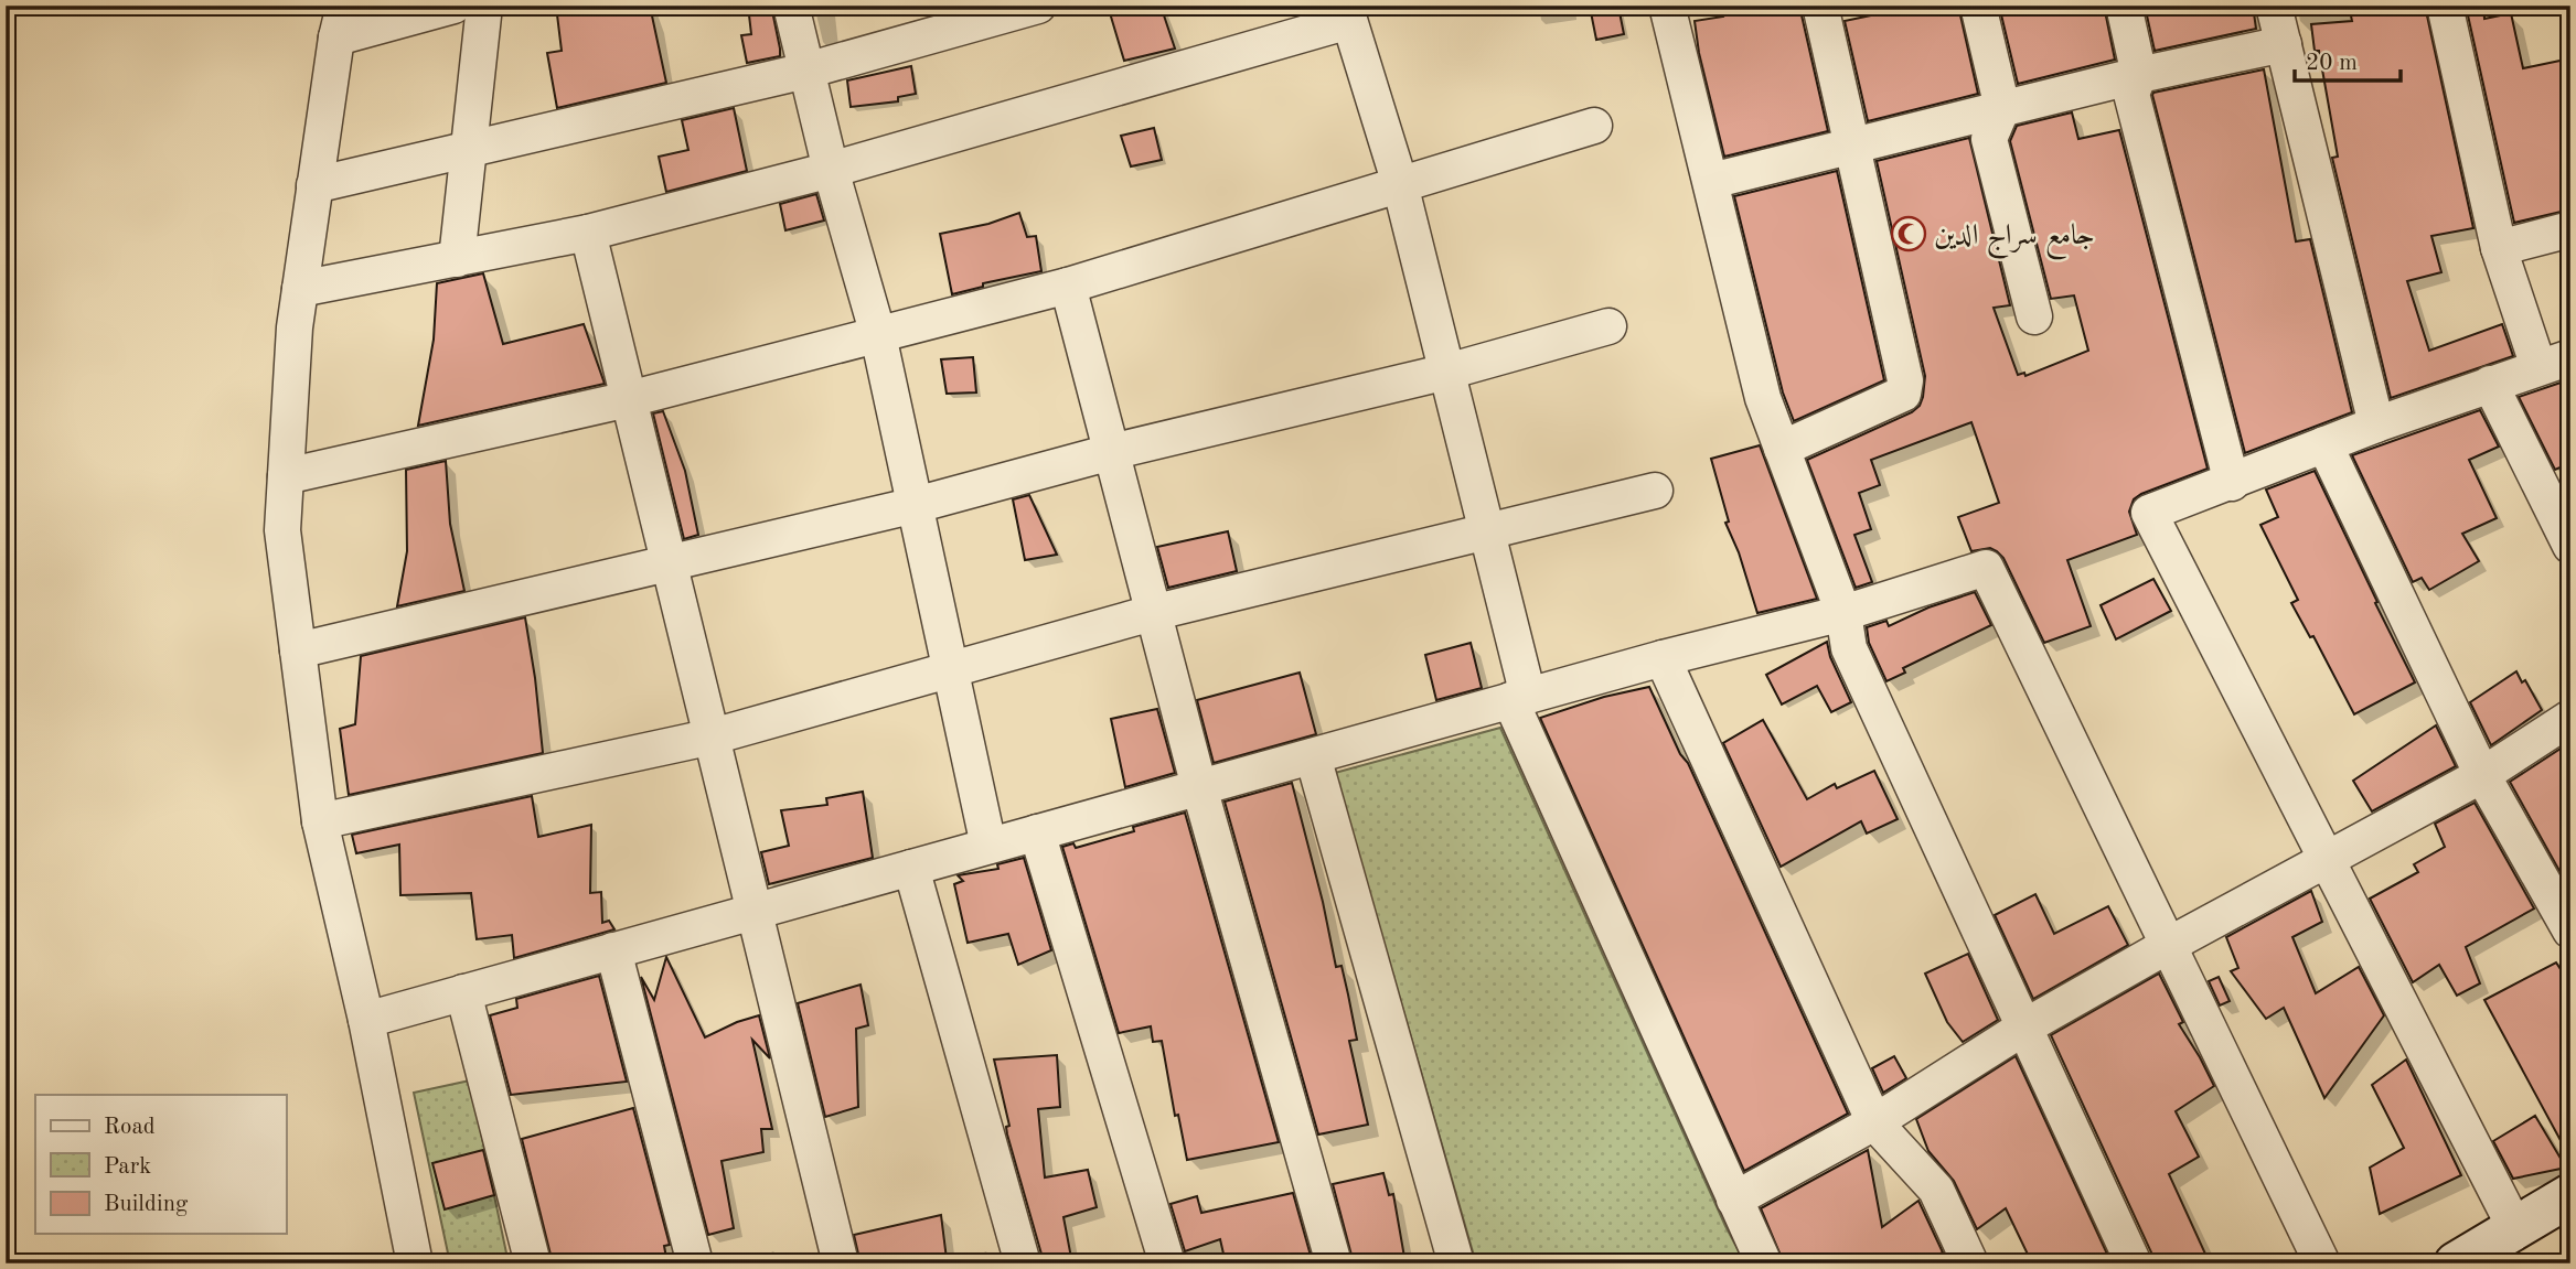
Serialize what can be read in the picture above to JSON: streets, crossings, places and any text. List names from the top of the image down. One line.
{"places":{"mosque":["جامع سراج الدين"]},"legend":["Road","Park","Building"],"scale_bar":"20 m"}
